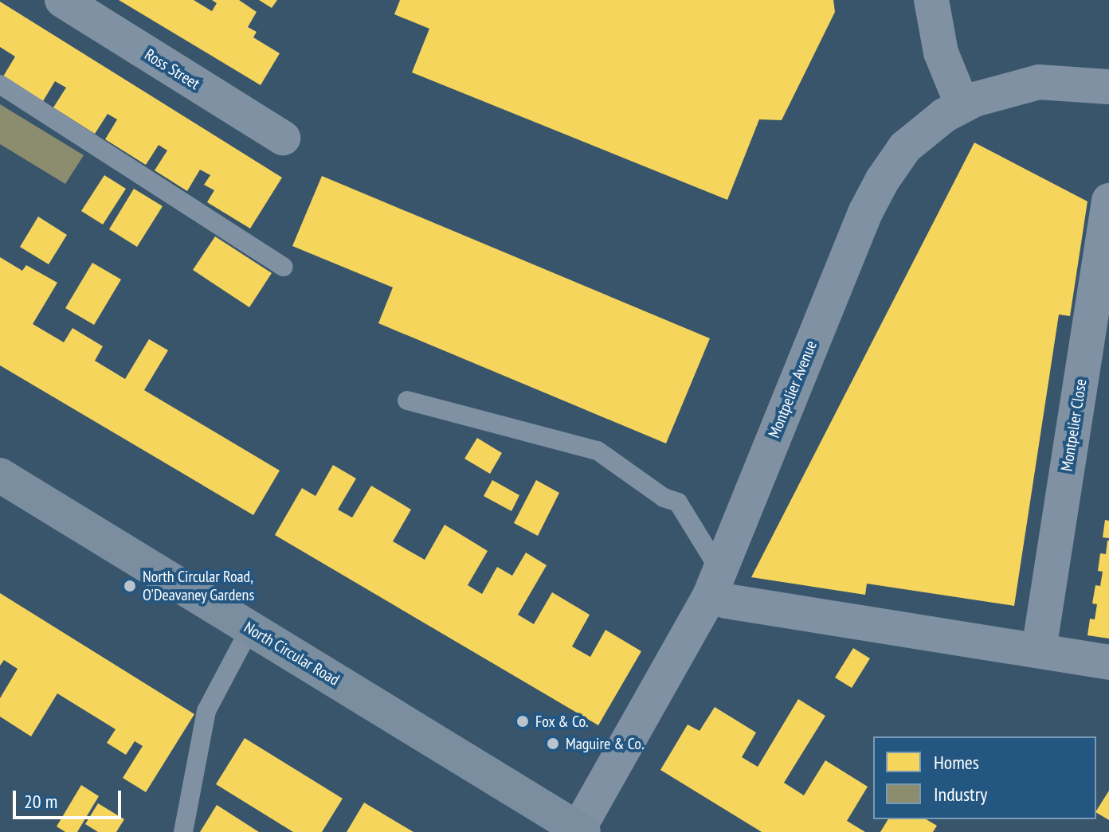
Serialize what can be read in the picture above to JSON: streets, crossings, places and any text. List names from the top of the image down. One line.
{"streets":{"main road":["North Circular Road"],"street":["Ross Street","Montpelier Avenue","Montpelier Close"]},"crossings":[["Montpelier Avenue","North Circular Road"]],"places":["North Circular Road, O'Deavaney Gardens","Fox & Co.","Maguire & Co."],"legend":["Homes","Industry"],"scale_bar":"20 m"}
